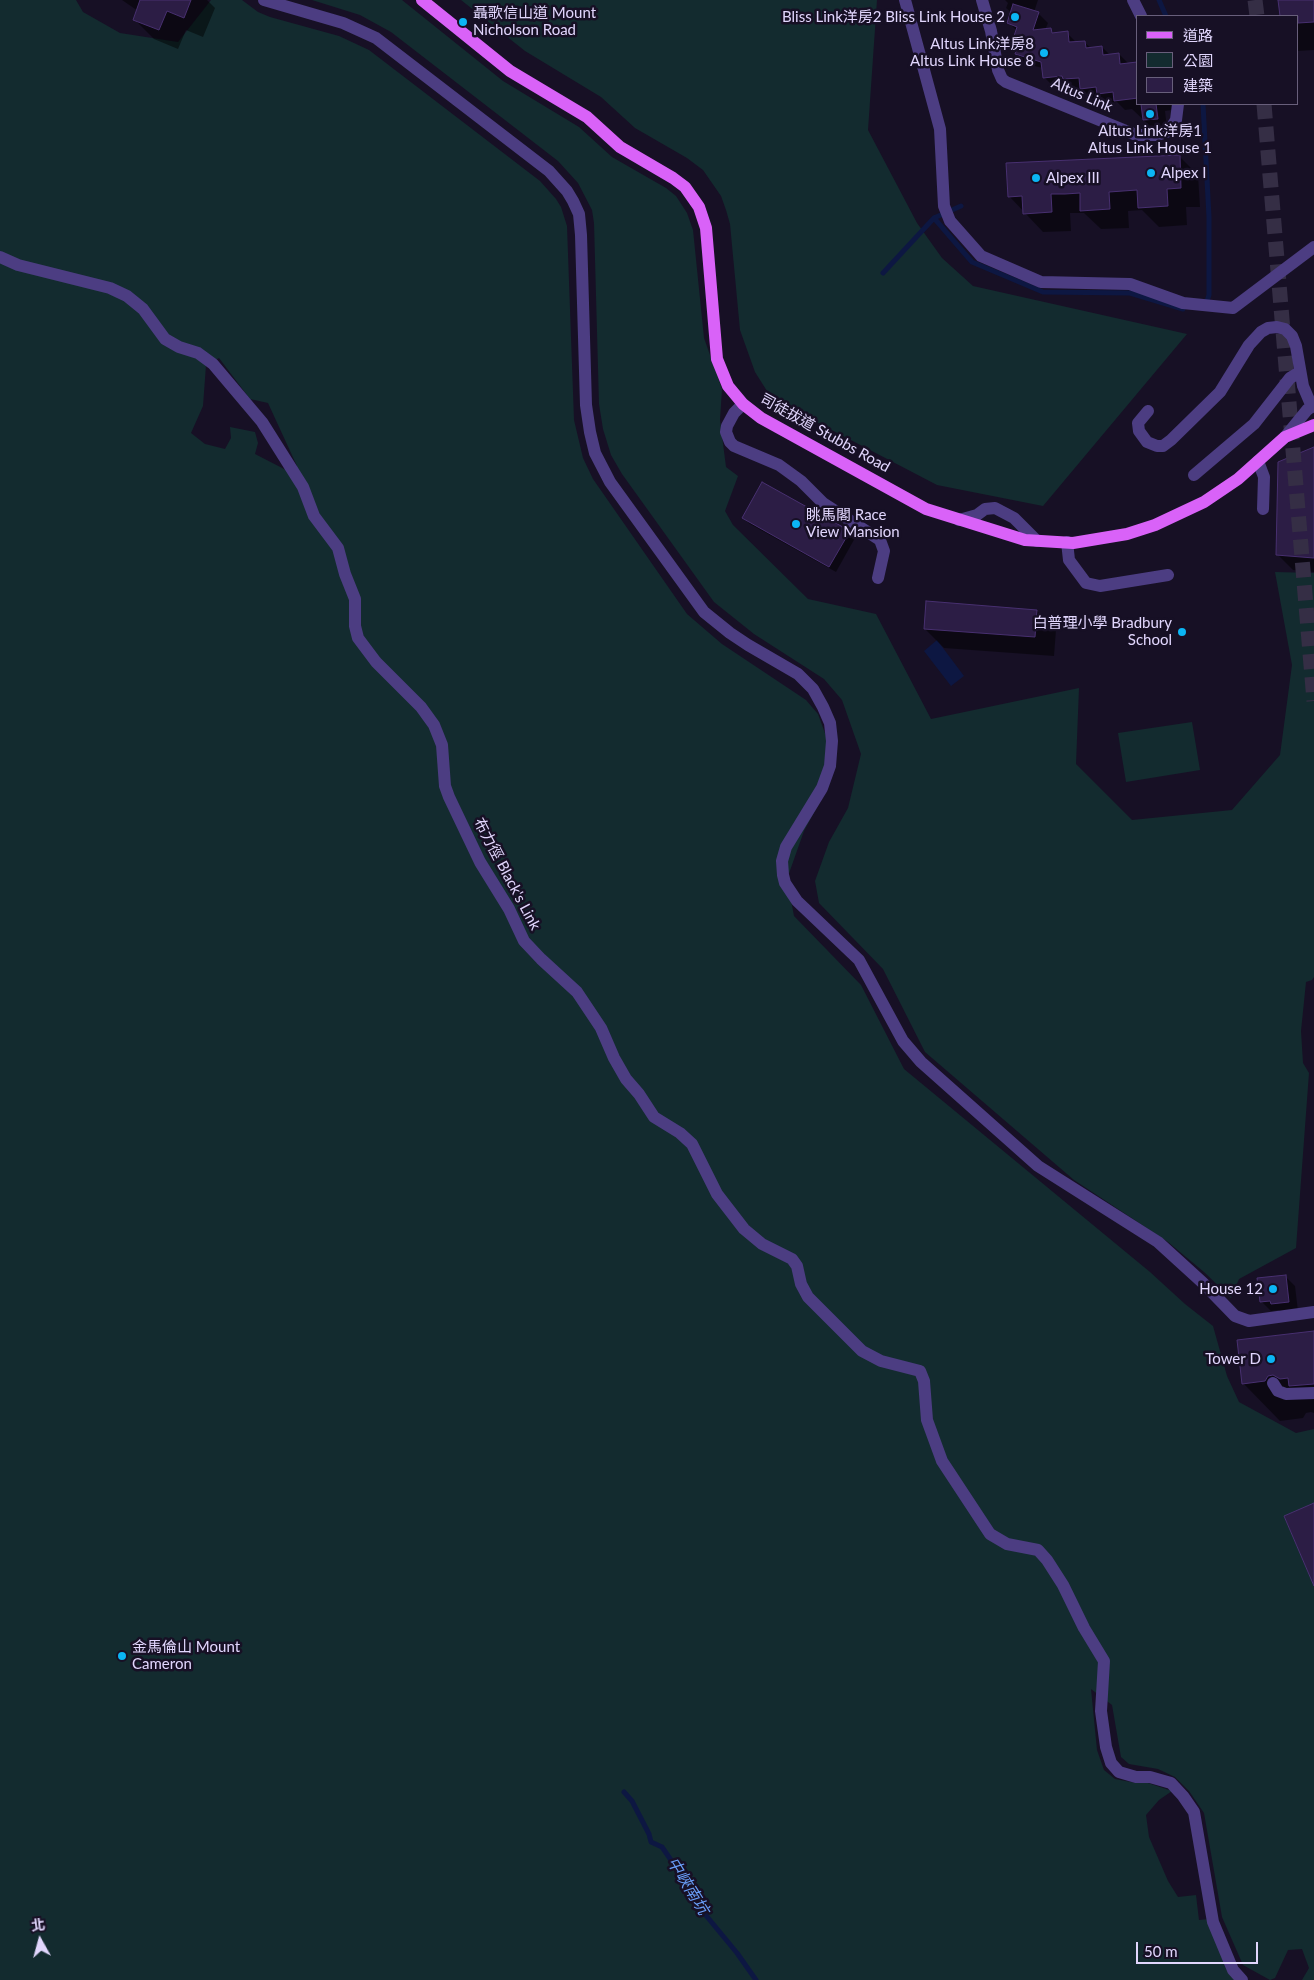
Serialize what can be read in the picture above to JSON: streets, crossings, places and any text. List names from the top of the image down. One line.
{"streets":{"main road":["司徒拔道 Stubbs Road"],"street":["Altus Link","布力徑 Black's Link"]},"water":["中峽南坑"],"places":["Bliss Link洋房2 Bliss Link House 2","聶歌信山道 Mount Nicholson Road","Altus Link洋房8 Altus Link House 8","Altus Link洋房1 Altus Link House 1","Alpex I","Alpex III","眺馬閣 Race View Mansion","白普理小學 Bradbury School","House 12","Tower D","金馬倫山 Mount Cameron"],"legend":["道路","公園","建築"],"scale_bar":"50 m","north":"top"}
